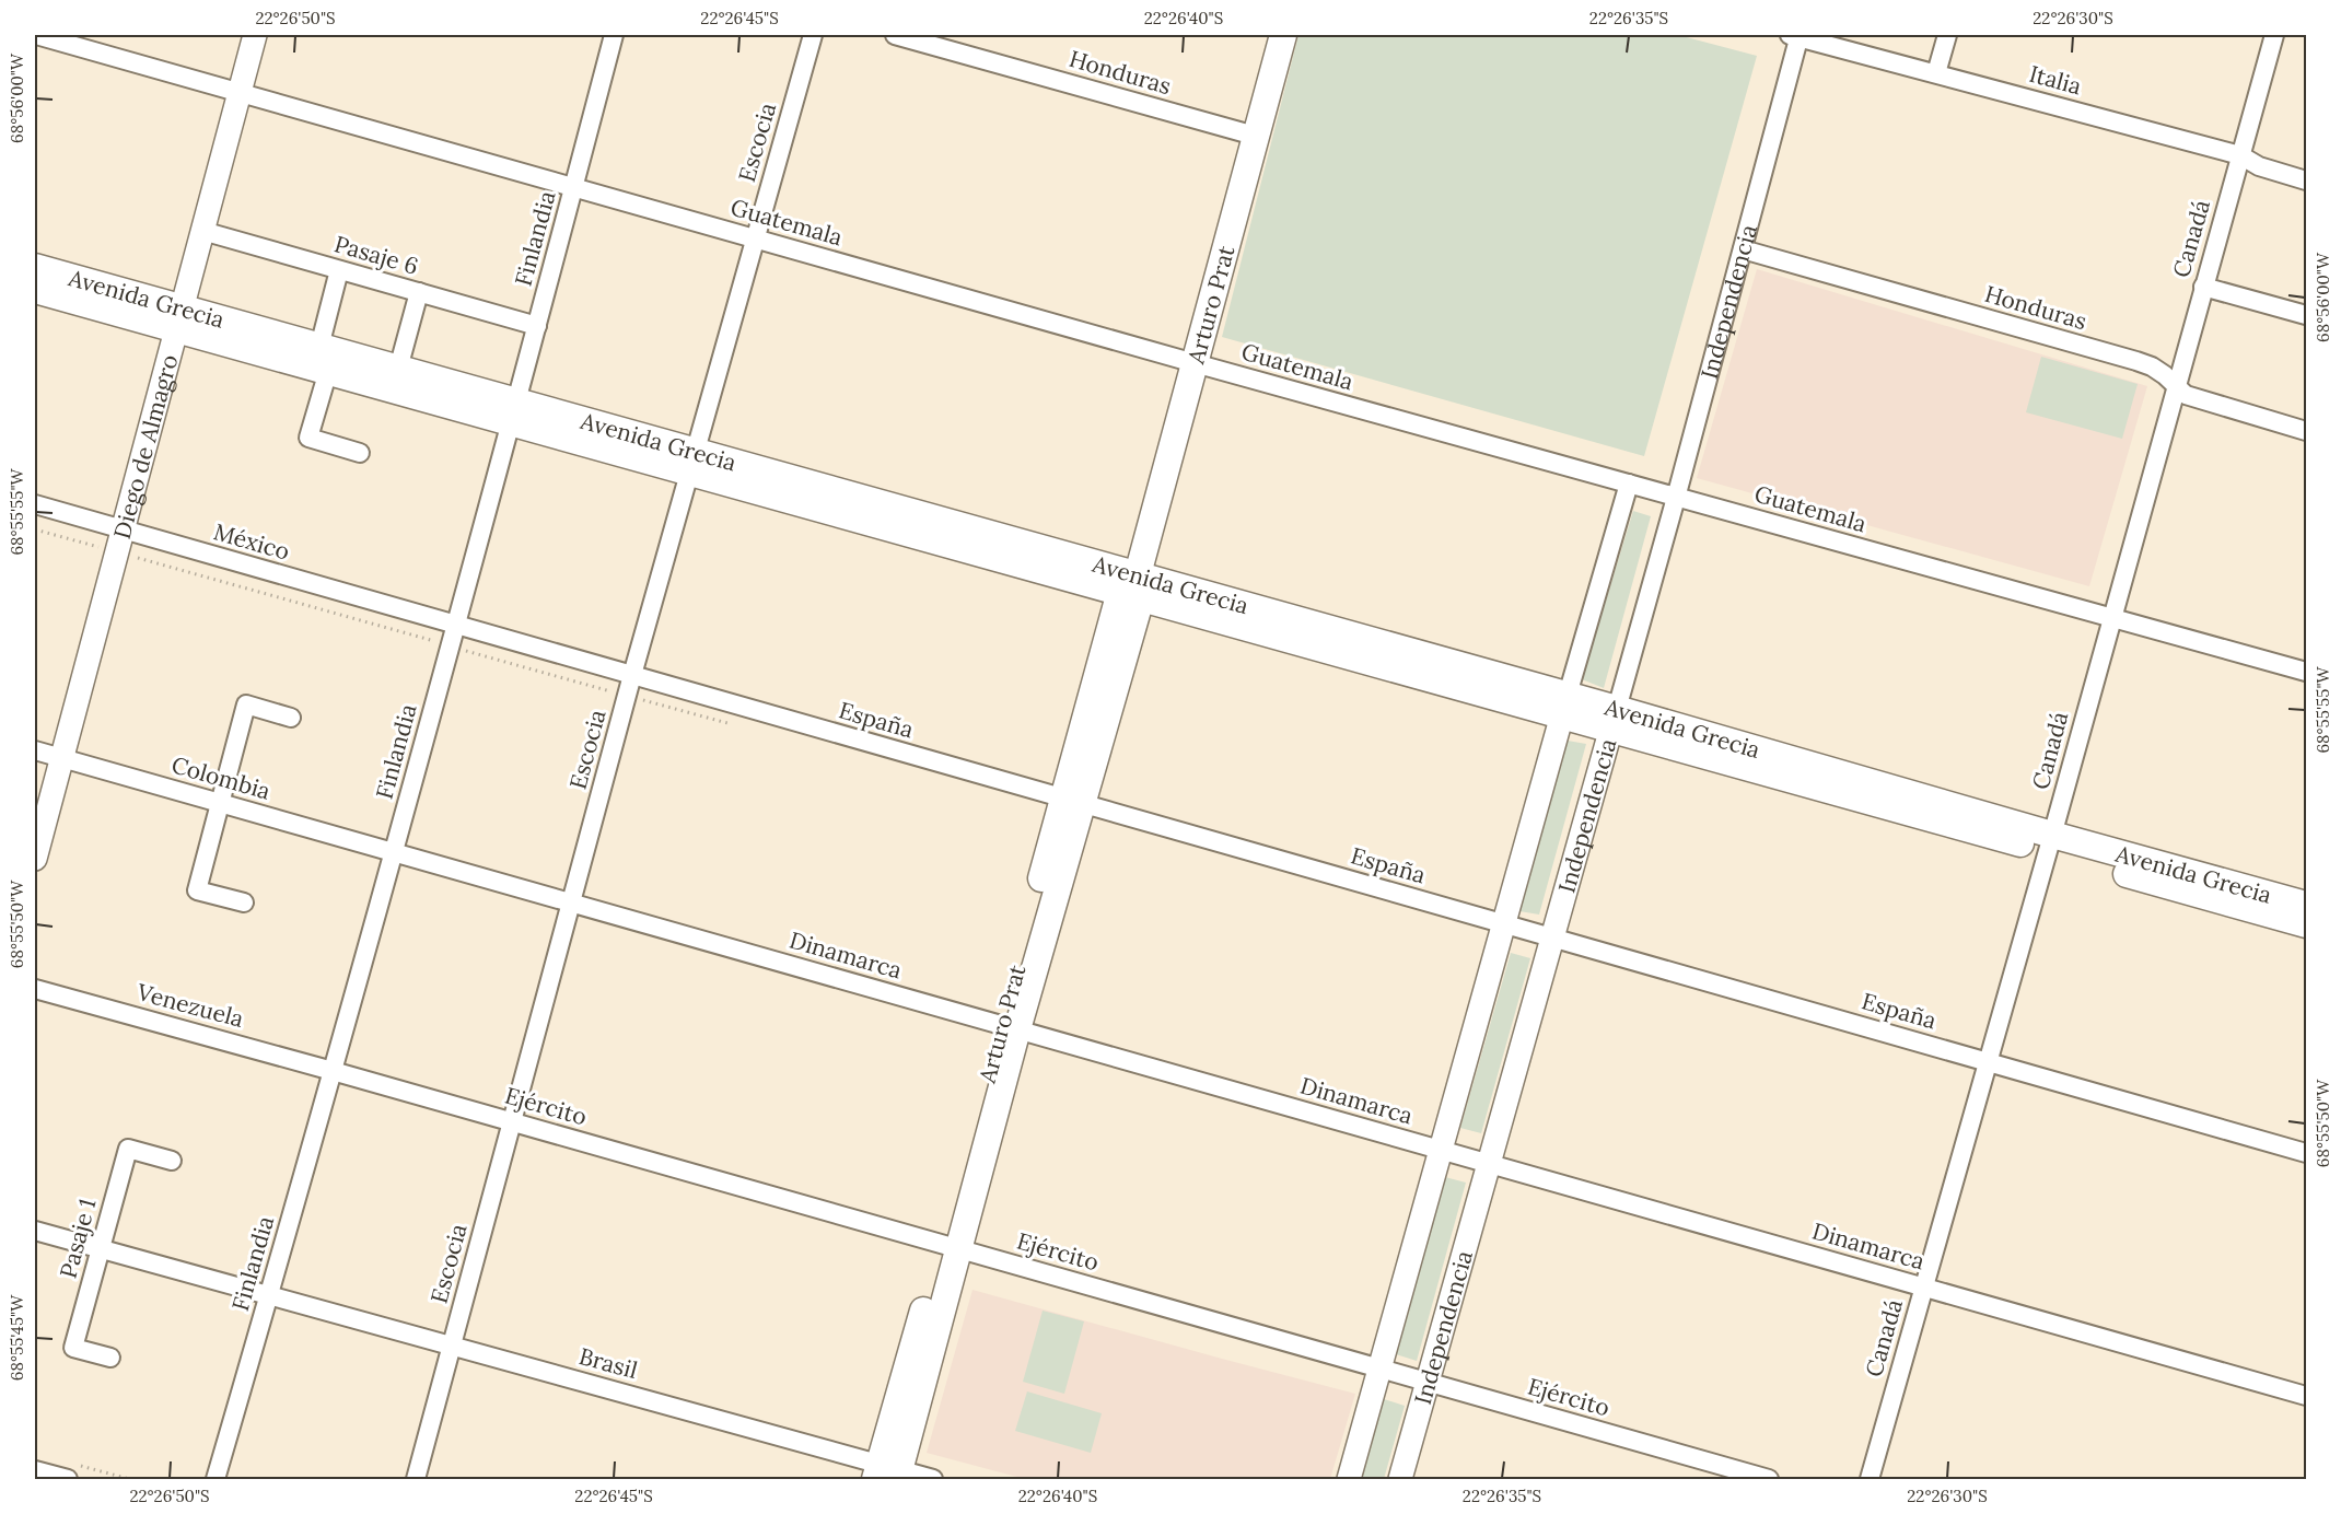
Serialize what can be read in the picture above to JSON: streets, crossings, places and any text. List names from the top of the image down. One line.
{"streets":{"main road":["Avenida Grecia","Arturo Prat"],"street":["Honduras","Italia","Escocia","Guatemala","Finlandia","Canadá","Pasaje 6","Independencia","Diego de Almagro","México","España","Colombia","Dinamarca","Venezuela","Ejército","Pasaje 1","Brasil"]},"crossings":[["Honduras","Canadá"],["Honduras","Independencia"],["Honduras","Arturo Prat"],["Italia","Canadá"],["Italia","Independencia"],["Escocia","Guatemala"],["Escocia","Avenida Grecia"],["Escocia","España"],["Escocia","Dinamarca"],["Escocia","Ejército"],["Escocia","Brasil"],["Guatemala","Finlandia"],["Guatemala","Canadá"],["Guatemala","Independencia"],["Guatemala","Arturo Prat"],["Guatemala","Diego de Almagro"],["Finlandia","Pasaje 6"],["Finlandia","Avenida Grecia"],["Finlandia","México"],["Finlandia","España"],["Finlandia","Colombia"],["Finlandia","Dinamarca"],["Finlandia","Venezuela"],["Finlandia","Ejército"],["Finlandia","Brasil"],["Canadá","Avenida Grecia"],["Canadá","España"],["Canadá","Dinamarca"],["Pasaje 6","Diego de Almagro"],["Avenida Grecia","Independencia"],["Avenida Grecia","Arturo Prat"],["Avenida Grecia","Diego de Almagro"],["Independencia","España"],["Independencia","Dinamarca"],["Independencia","Ejército"],["Arturo Prat","España"],["Arturo Prat","Dinamarca"],["Arturo Prat","Ejército"],["Arturo Prat","Brasil"],["Diego de Almagro","México"],["Diego de Almagro","Colombia"],["México","España"],["Colombia","Dinamarca"],["Venezuela","Ejército"],["Pasaje 1","Brasil"]],"coordinates":["22°26'50\"S","22°26'45\"S","22°26'40\"S","22°26'35\"S","22°26'30\"S","68°56'00\"W","68°55'55\"W","68°55'50\"W","68°55'45\"W"]}
